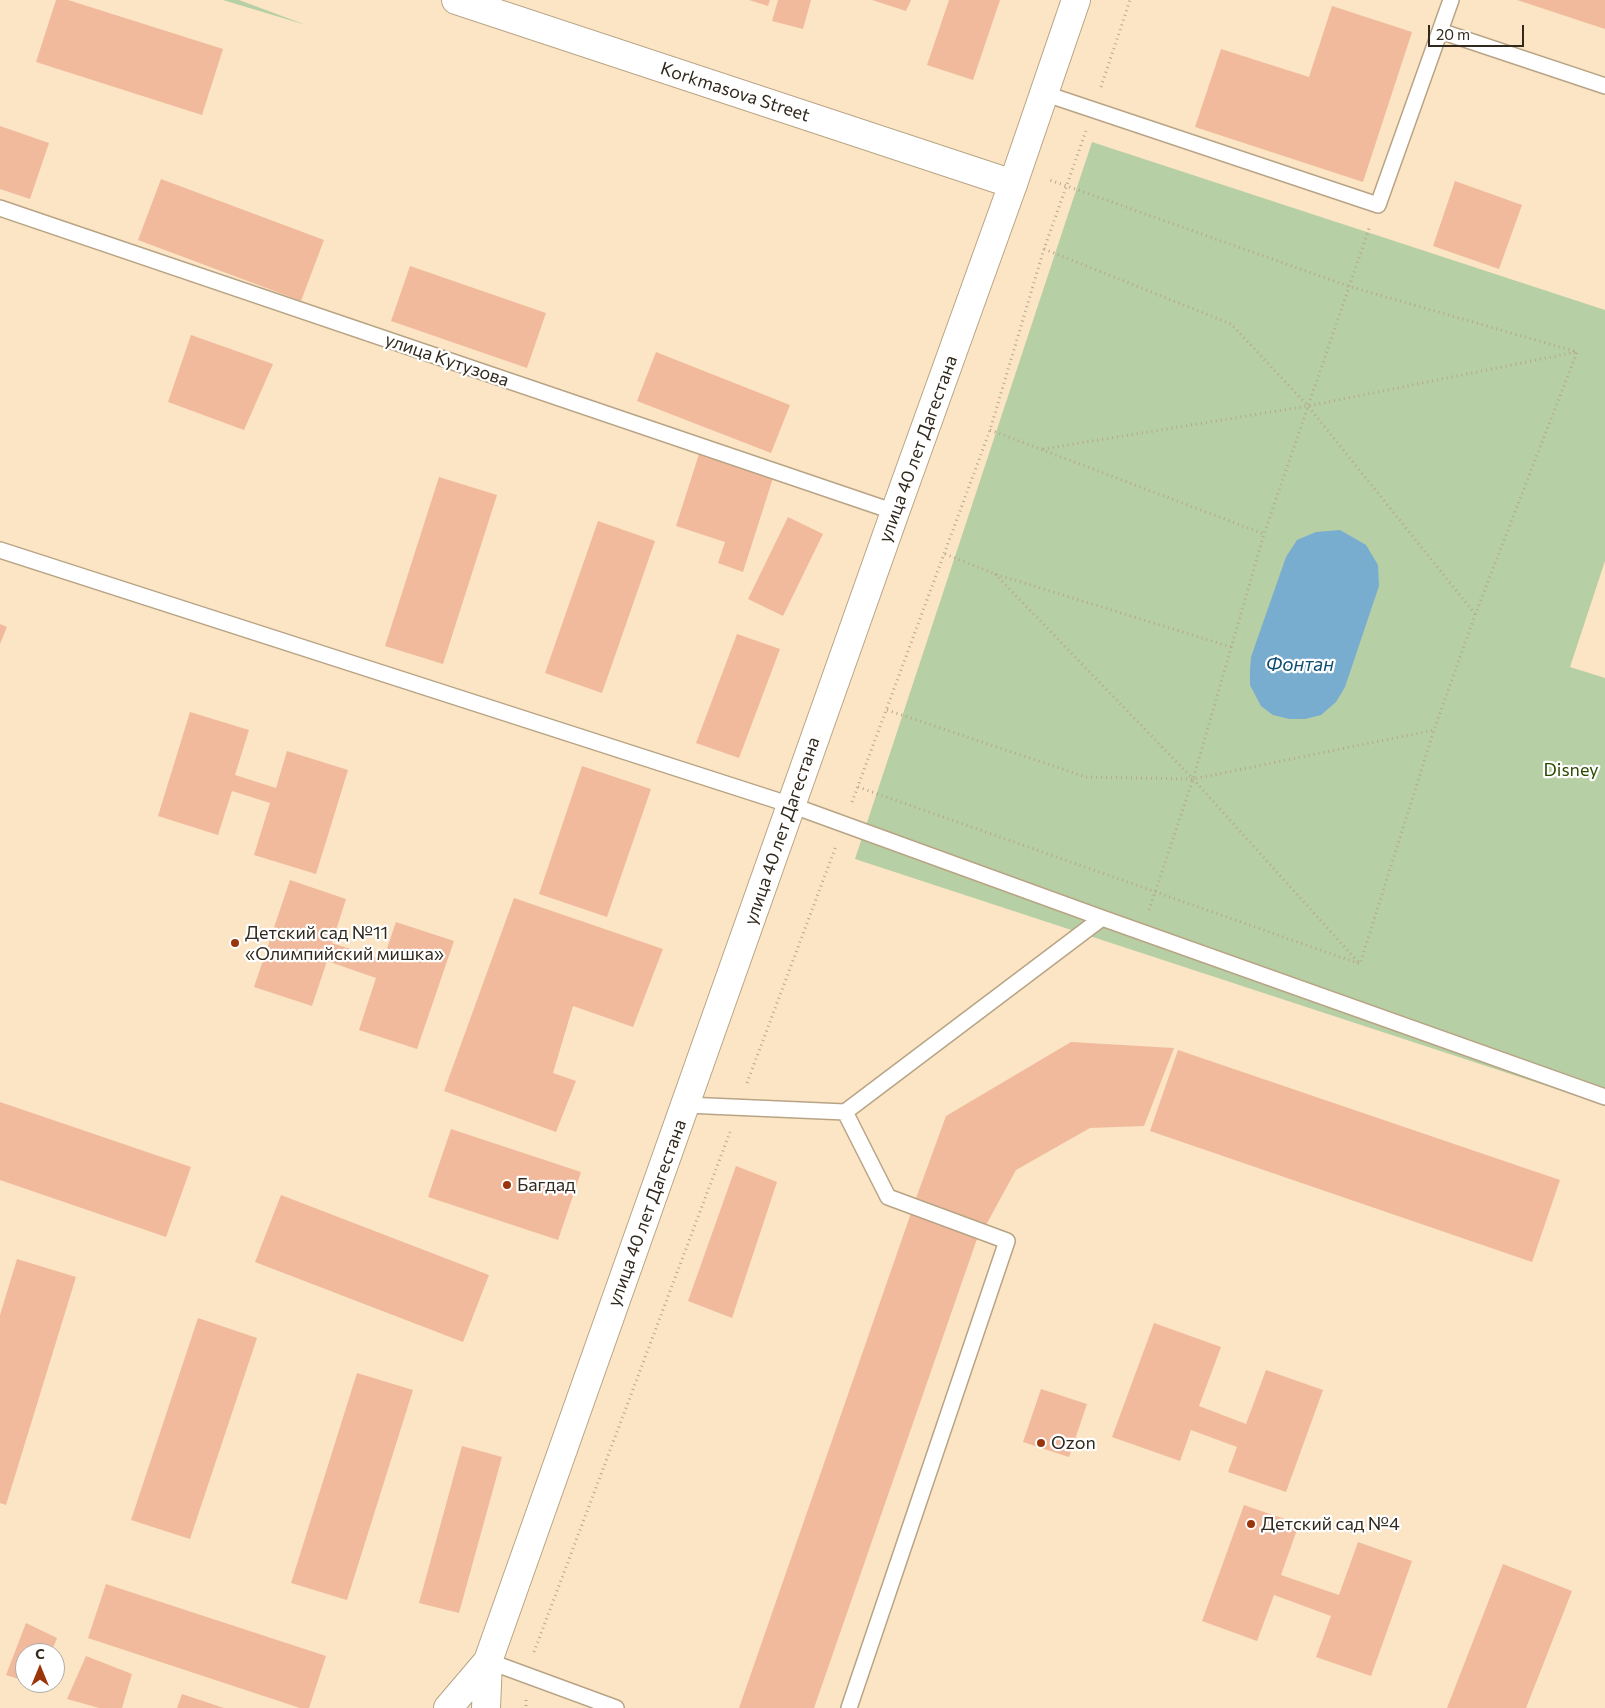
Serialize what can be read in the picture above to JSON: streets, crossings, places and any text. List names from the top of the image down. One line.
{"streets":{"street":["Korkmasova Street","улица 40 лет Дагестана"],"lane":["улица Кутузова"]},"crossings":[["Korkmasova Street","улица 40 лет Дагестана"],["улица Кутузова","улица 40 лет Дагестана"]],"water":["Фонтан"],"parks":["Disney"],"places":["Детский сад №11 «Олимпийский мишка»","Багдад","Ozon","Детский сад №4"],"scale_bar":"20 m","north":"top"}
